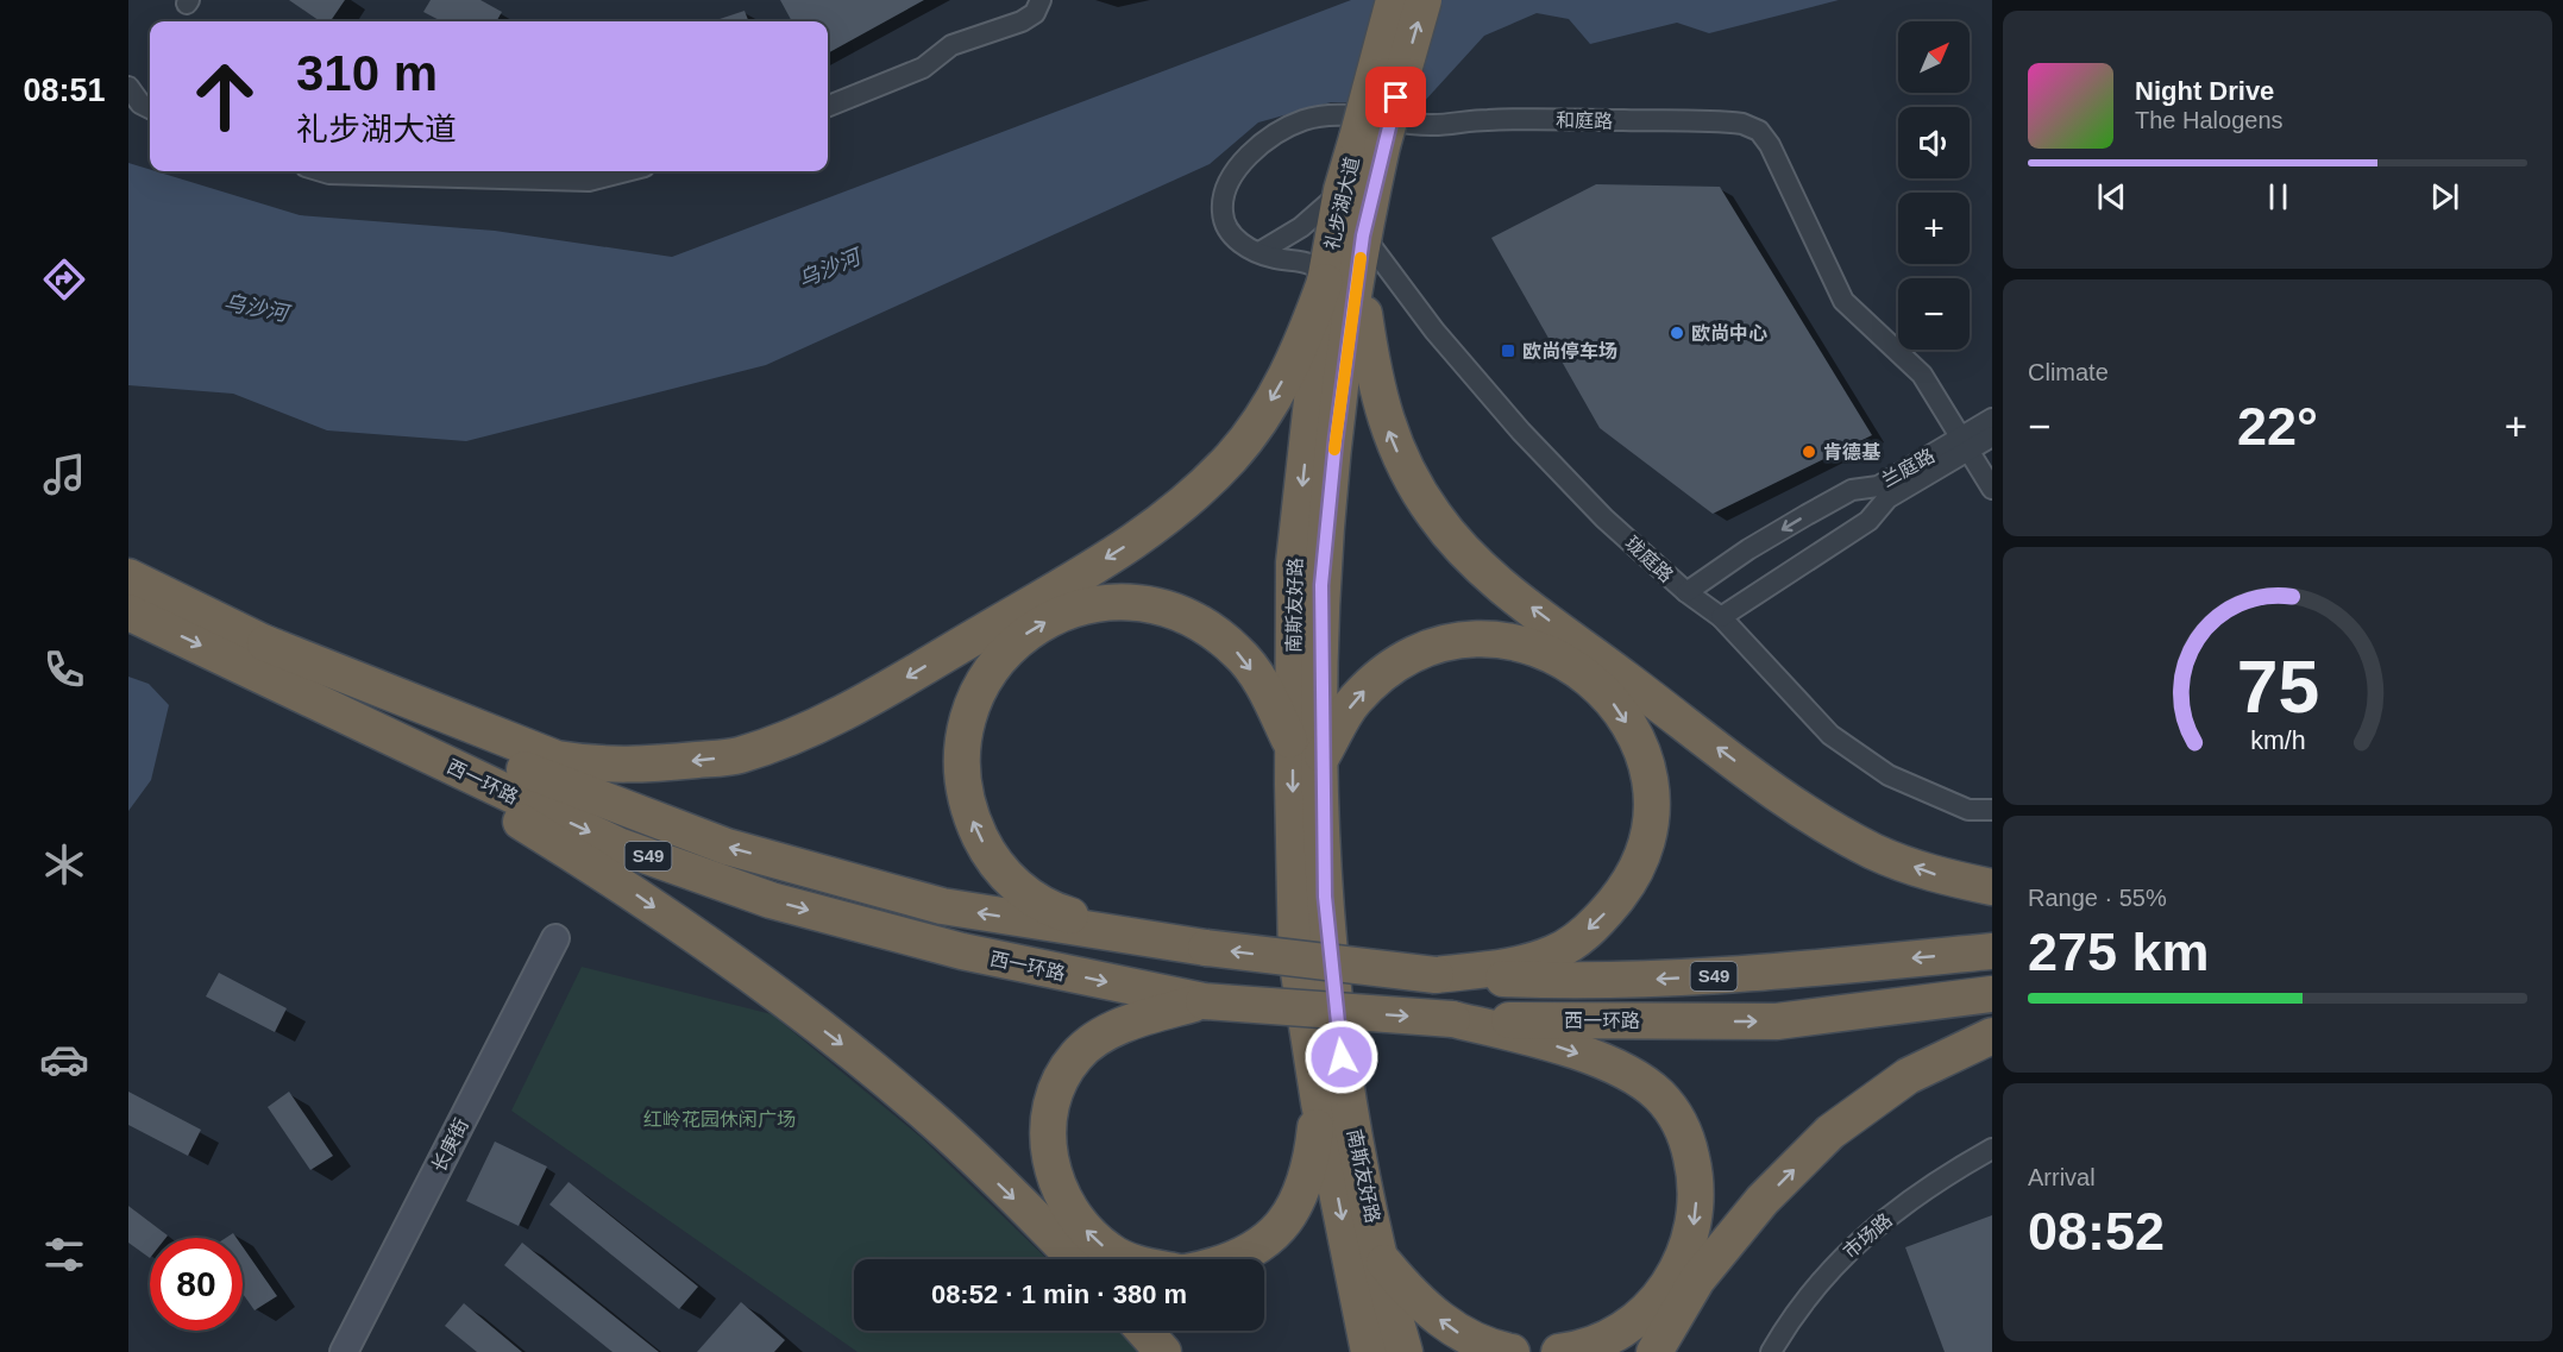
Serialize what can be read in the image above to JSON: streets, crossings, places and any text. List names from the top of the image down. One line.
{"streets":{"highway":["礼步湖大道","南斯友好路","西一环路","S49"],"street":["和庭路","兰庭路","珑庭路","长庚街","市场路"]},"crossings":[["和庭路","礼步湖大道"],["和庭路","兰庭路"],["和庭路","南斯友好路"],["礼步湖大道","珑庭路"],["礼步湖大道","南斯友好路"],["兰庭路","珑庭路"]],"water":["乌沙河"],"parks":["红岭花园休闲广场"],"places":{"other":["欧尚中心","肯德基"],"transit":["欧尚停车场"]},"north":"top right","page":{"tabs":"08:51","map_buttons":["+","−"],"turn":["310 m","礼步湖大道"],"song":["Night Drive","The Halogens"],"tile":["Climate",["Range · 55%","275 km"],["Arrival","08:52"]],"heat":["−","22°","+"],"limit":"80","trip":"08:52 · 1 min · 380 m","gauge":["75","km/h"]}}
